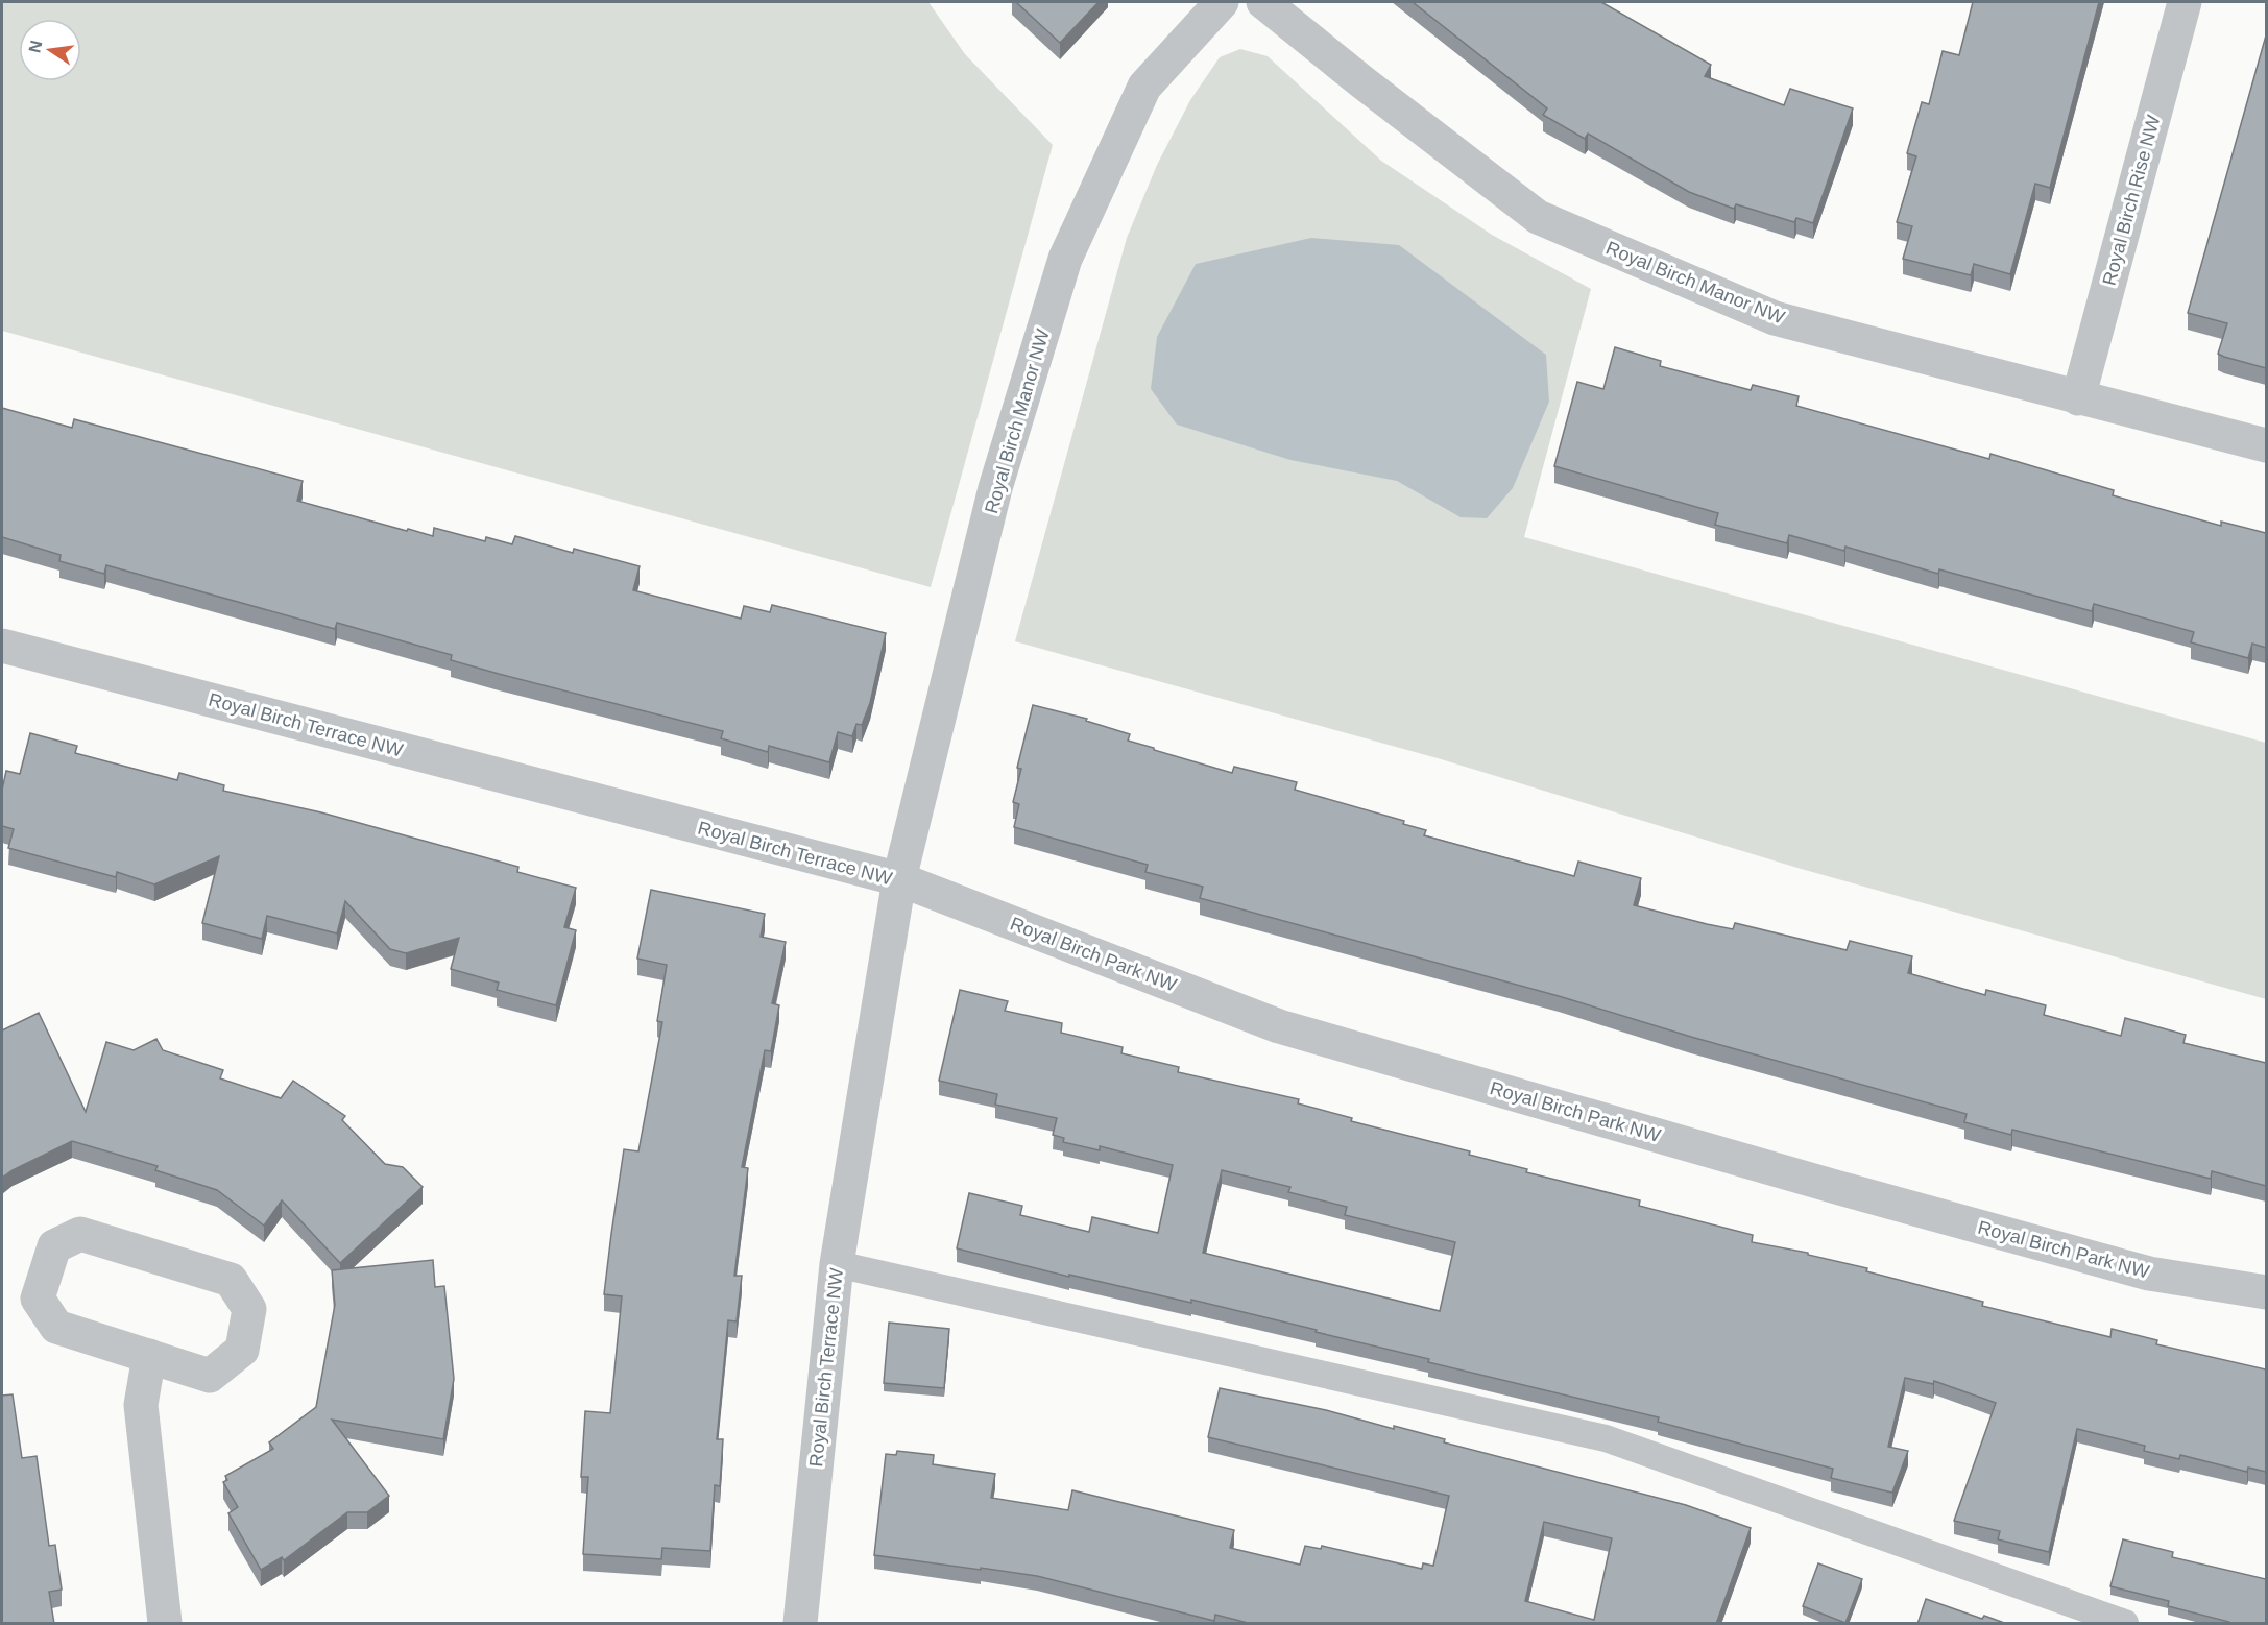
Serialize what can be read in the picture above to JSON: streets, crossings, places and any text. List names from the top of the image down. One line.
{"streets":{"street":["Royal Birch Rise NW","Royal Birch Manor NW","Royal Birch Terrace NW","Royal Birch Park NW"]},"crossings":[["Royal Birch Rise NW","Royal Birch Manor NW"],["Royal Birch Manor NW","Royal Birch Terrace NW"],["Royal Birch Manor NW","Royal Birch Park NW"],["Royal Birch Terrace NW","Royal Birch Park NW"]],"north":"left"}
